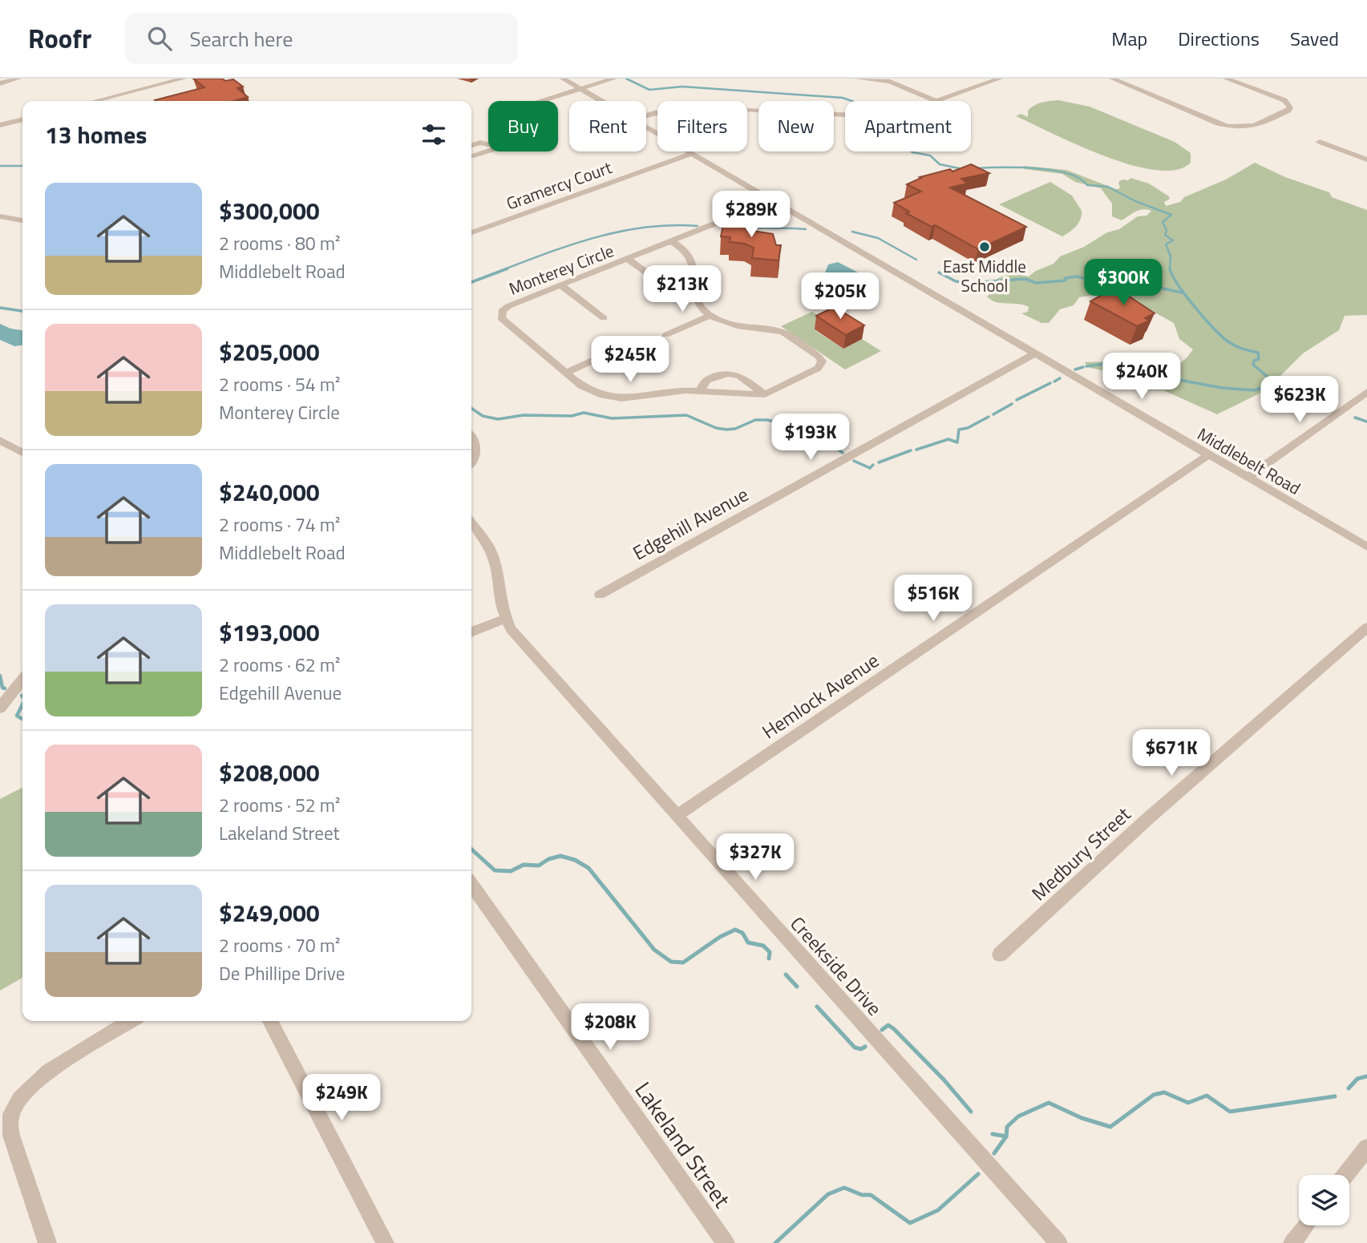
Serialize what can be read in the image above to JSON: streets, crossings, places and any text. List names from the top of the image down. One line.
{"streets":{"street":["Gramercy Court","Monterey Circle","Middlebelt Road","Edgehill Avenue","Hemlock Avenue","Medbury Street","Creekside Drive","Lakeland Street"]},"crossings":[["Gramercy Court","Middlebelt Road"],["Monterey Circle","Middlebelt Road"],["Middlebelt Road","Edgehill Avenue"],["Middlebelt Road","Hemlock Avenue"],["Hemlock Avenue","Creekside Drive"]],"places":["East Middle School"],"page":{"header":"Roofr","search":"Search here","nav":["Map","Directions","Saved"],"chip":["Buy","Rent","Filters","New","Apartment"],"heading":"13 homes","list":[{"name":"$300,000","note":"2 rooms · 80 m² · Middlebelt Road"},{"name":"$205,000","note":"2 rooms · 54 m² · Monterey Circle"},{"name":"$240,000","note":"2 rooms · 74 m² · Middlebelt Road"},{"name":"$193,000","note":"2 rooms · 62 m² · Edgehill Avenue"},{"name":"$208,000","note":"2 rooms · 52 m² · Lakeland Street"},{"name":"$249,000","note":"2 rooms · 70 m² · De Phillipe Drive"}],"price":["$289K","$300K","$213K","$205K","$245K","$240K","$623K","$193K","$516K","$671K","$327K","$208K","$249K"]}}
